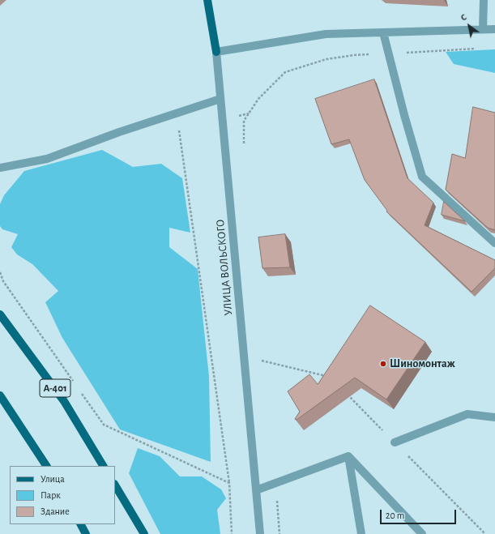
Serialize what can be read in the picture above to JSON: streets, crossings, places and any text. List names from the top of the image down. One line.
{"streets":{"main road":["УЛИЦА ВОЛЬСКОГО","А-401"]},"places":["Шиномонтаж"],"legend":["Улица","Парк","Здание"],"scale_bar":"20 m","north":"top left"}
